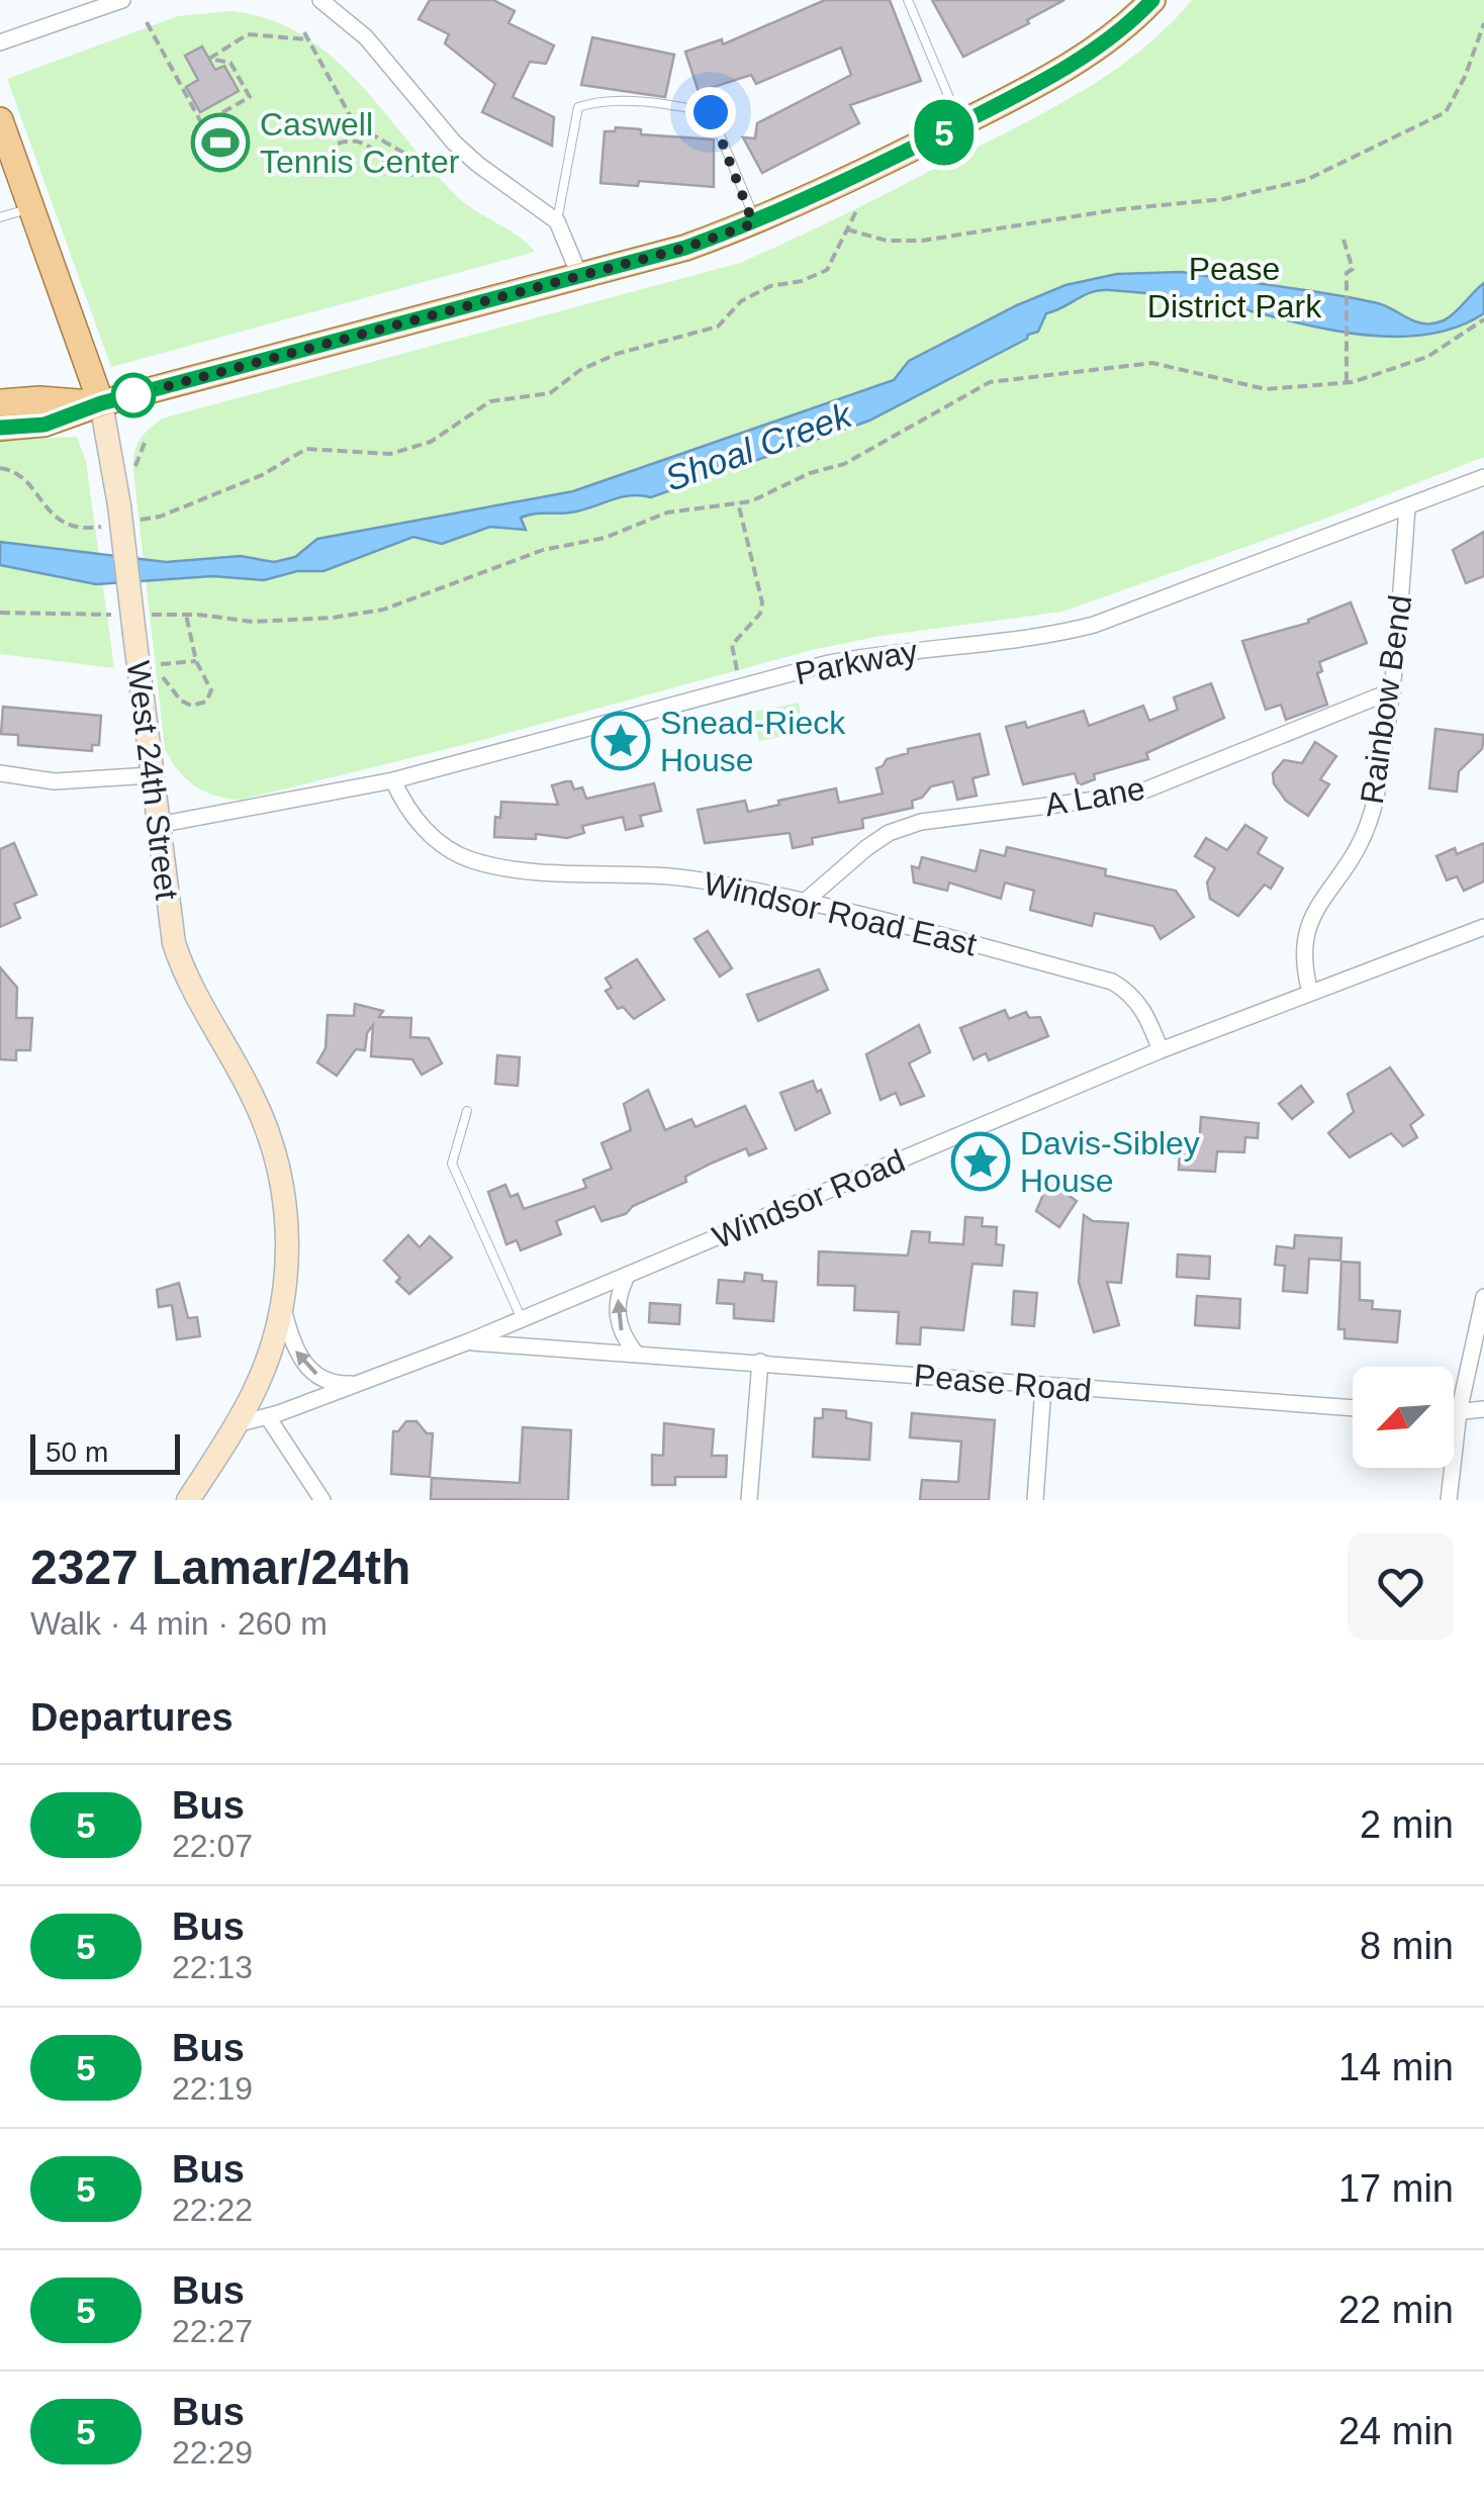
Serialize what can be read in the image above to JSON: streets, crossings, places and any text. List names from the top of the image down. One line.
{"streets":{"main road":["West 24th Street"],"street":["Parkway","Rainbow Bend","A Lane","Windsor Road East","Windsor Road","Pease Road"]},"crossings":[["Parkway","Rainbow Bend"],["Parkway","West 24th Street"],["Parkway","Windsor Road East"],["Rainbow Bend","A Lane"],["Rainbow Bend","Windsor Road"],["West 24th Street","Windsor Road"],["A Lane","Windsor Road East"],["Windsor Road East","Windsor Road"],["Windsor Road","Pease Road"]],"water":["Shoal Creek"],"parks":["Pease District Park"],"places":{"sports":["Caswell Tennis Center"],"place":["Snead-Rieck House","Davis-Sibley House"]},"lines":["bus line 5"],"scale_bar":"50 m","north":"bottom left","page":{"on_map":"5","scale":"50 m","heading":[["2327 Lamar/24th","Walk · 4 min · 260 m"],"Departures"],"list":[{"mark":"5","name":"Bus","note":"22:07","value":"2 min"},{"mark":"5","name":"Bus","note":"22:13","value":"8 min"},{"mark":"5","name":"Bus","note":"22:19","value":"14 min"},{"mark":"5","name":"Bus","note":"22:22","value":"17 min"},{"mark":"5","name":"Bus","note":"22:27","value":"22 min"},{"mark":"5","name":"Bus","note":"22:29","value":"24 min"}]}}
